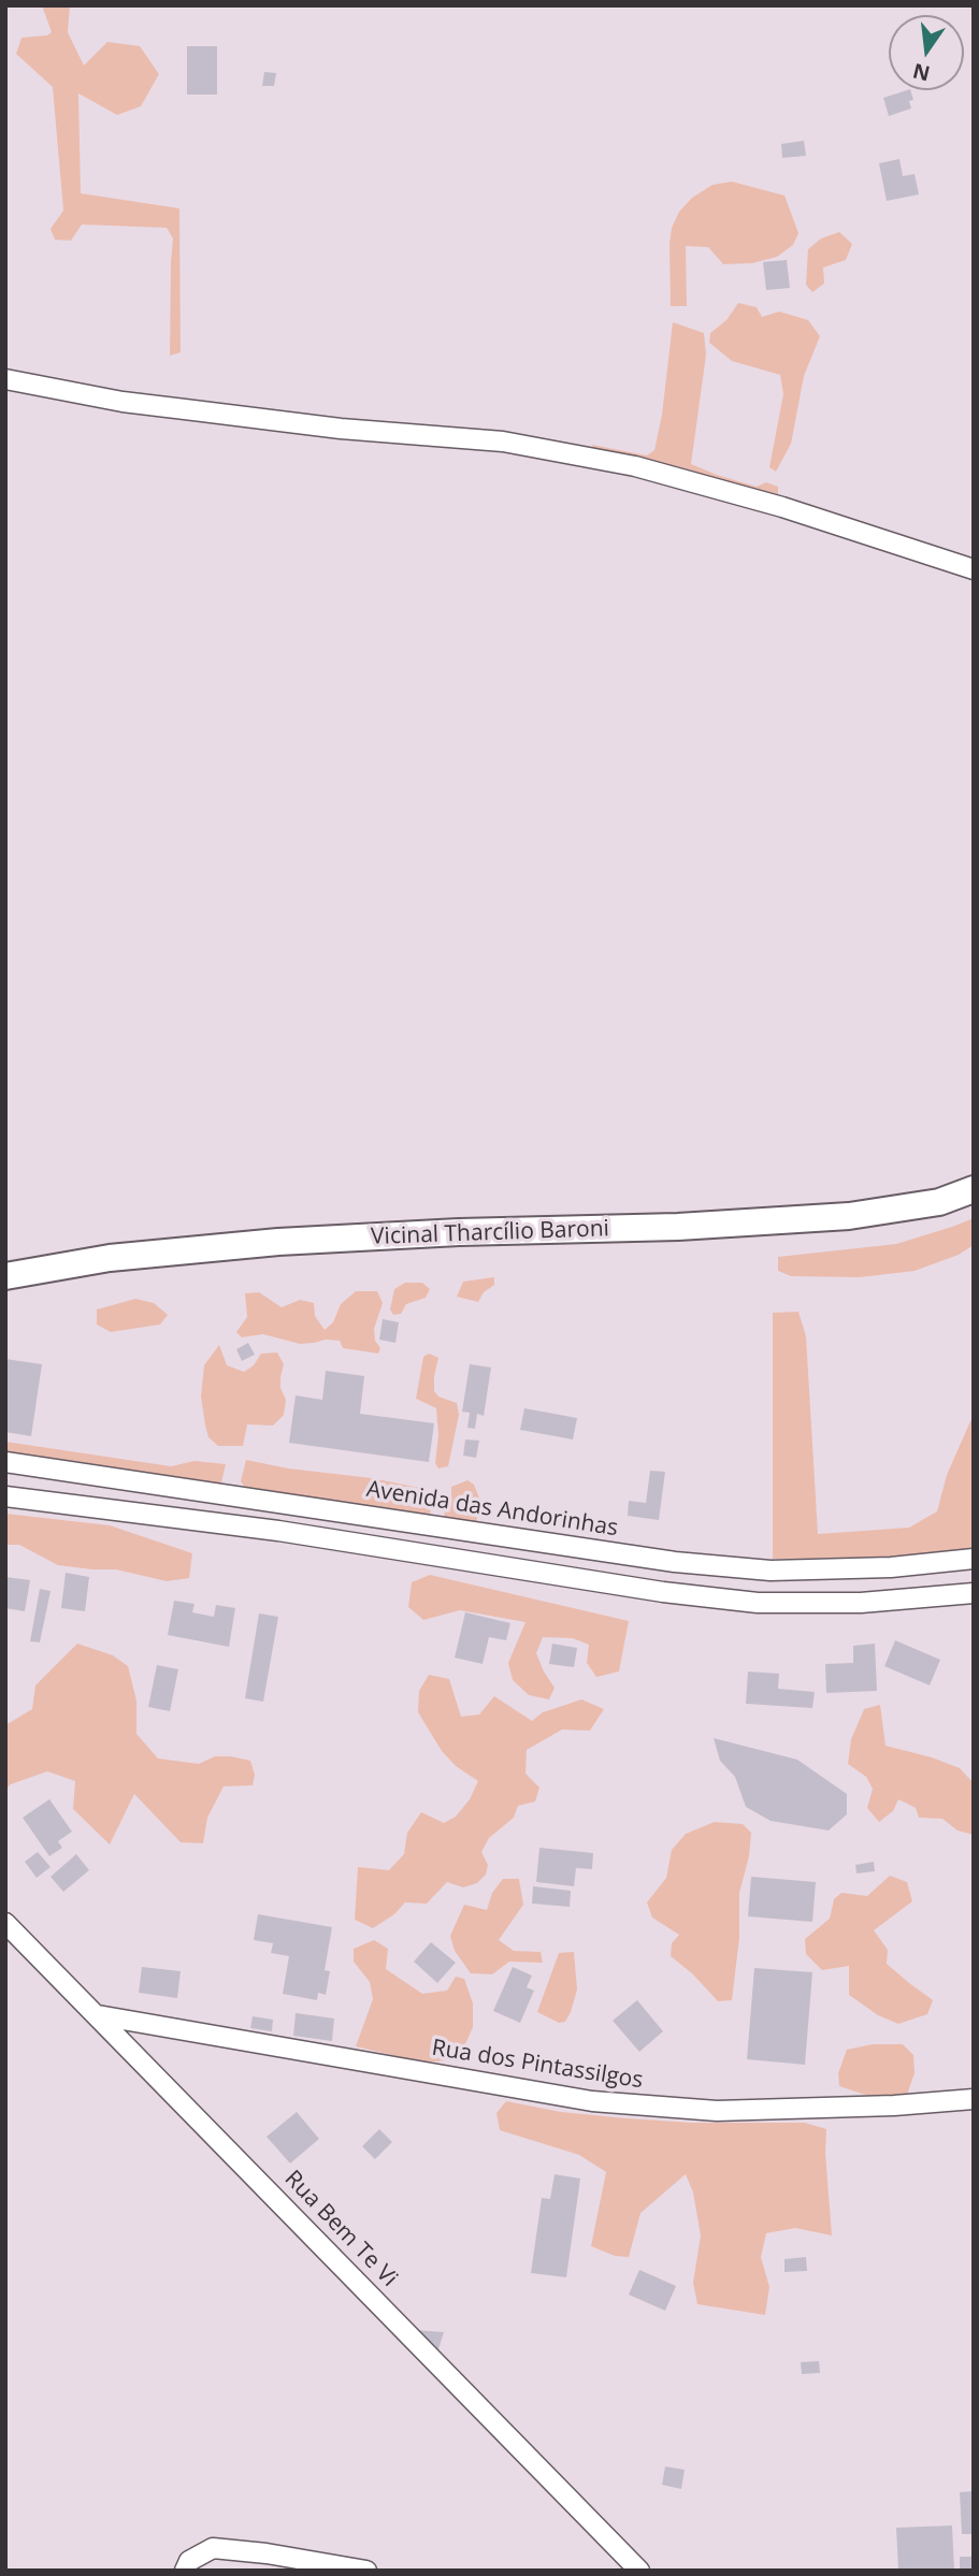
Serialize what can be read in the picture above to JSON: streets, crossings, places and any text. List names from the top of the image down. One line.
{"streets":{"main road":["Vicinal Tharcílio Baroni"],"street":["Avenida das Andorinhas","Rua dos Pintassilgos","Rua Bem Te Vi"]},"crossings":[["Rua dos Pintassilgos","Rua Bem Te Vi"]],"north":"bottom"}
